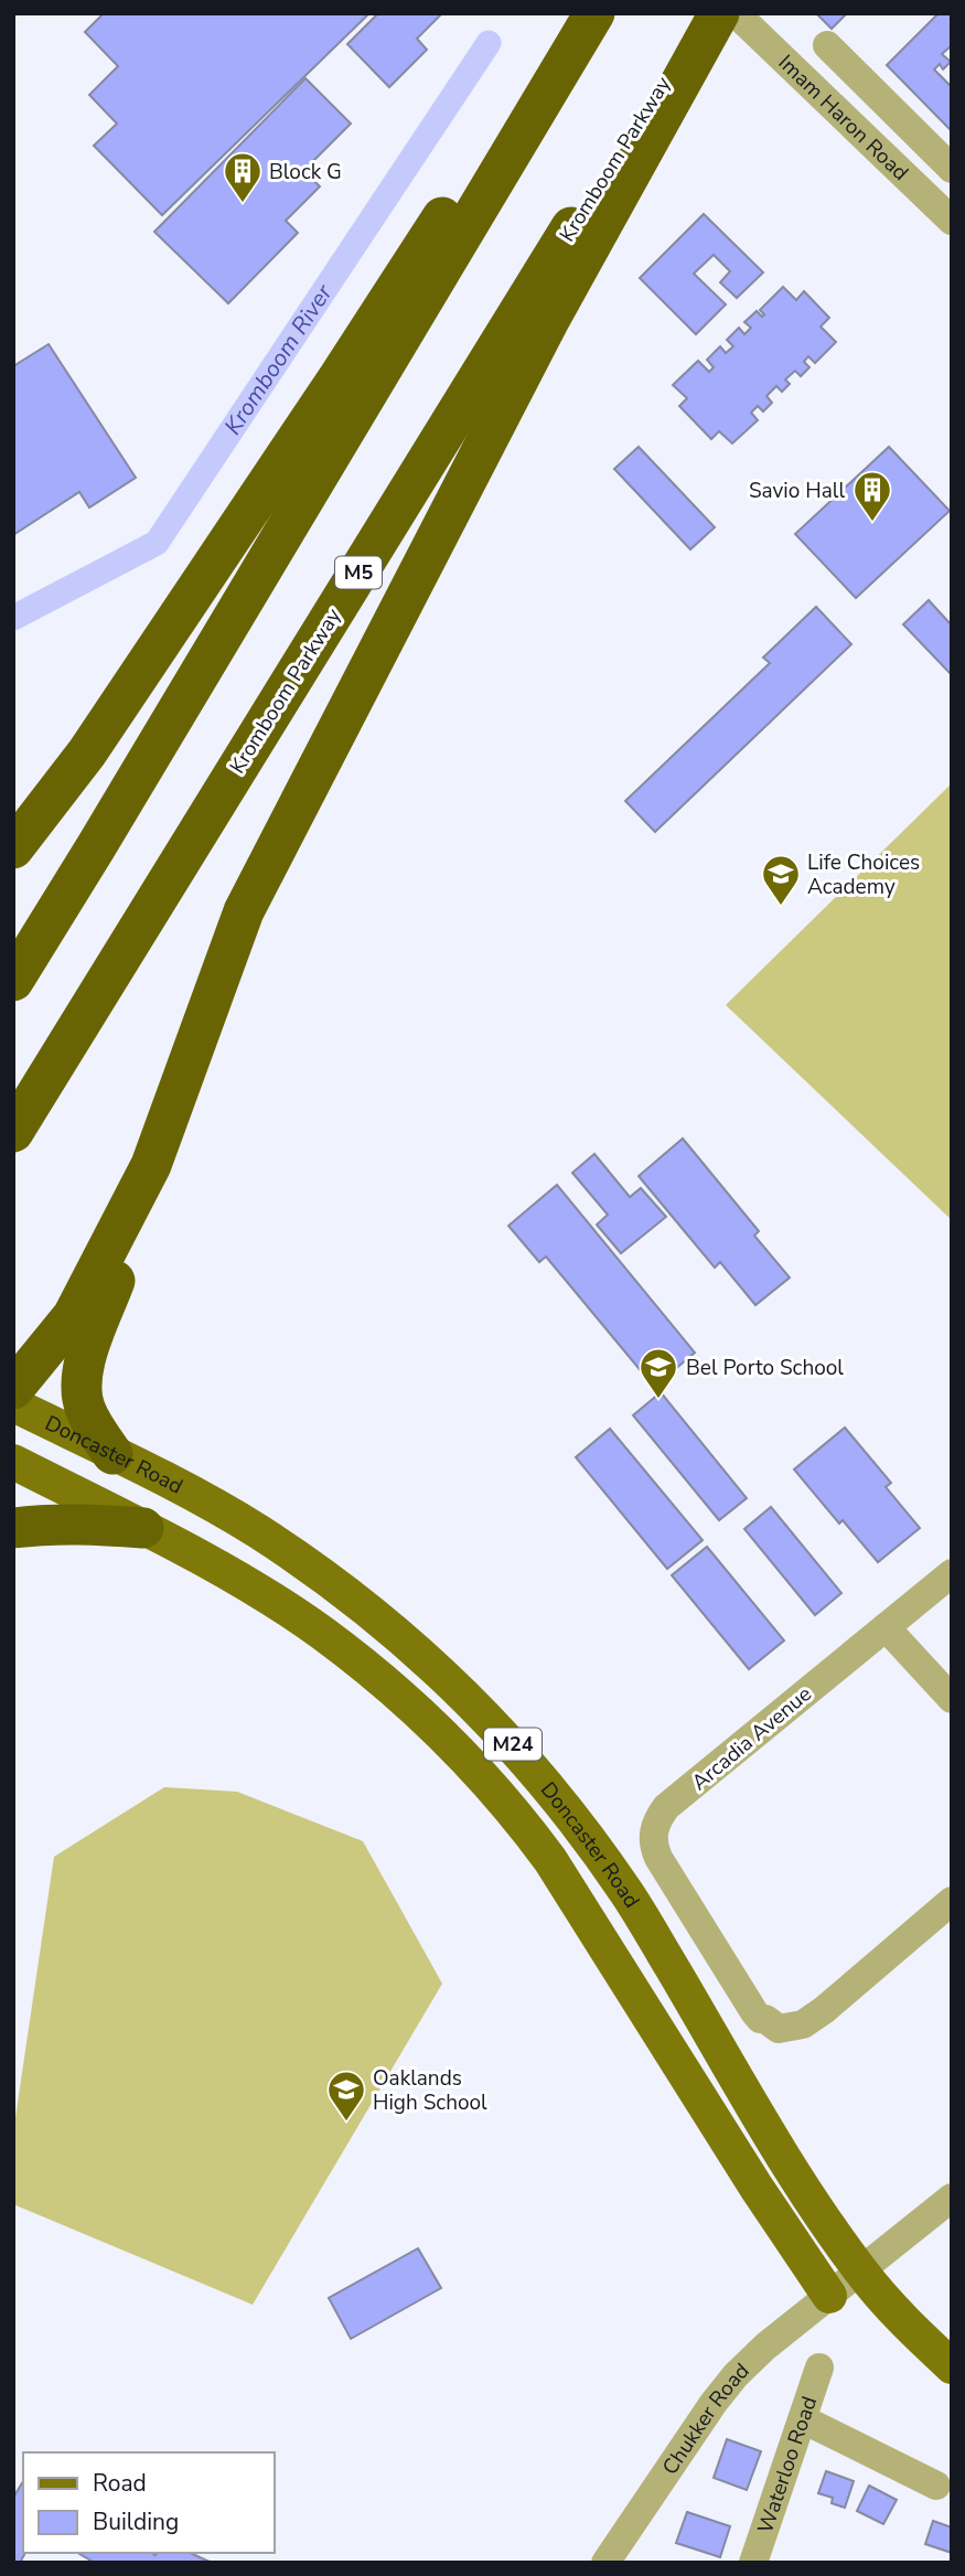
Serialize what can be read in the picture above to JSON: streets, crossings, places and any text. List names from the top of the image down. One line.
{"streets":{"highway":["Kromboom Parkway","M5"],"main road":["Doncaster Road","M24"],"street":["Imam Haron Road","Arcadia Avenue","Chukker Road","Waterloo Road"]},"crossings":[["Doncaster Road","M24"],["Doncaster Road","Chukker Road"],["M24","Chukker Road"]],"water":["Kromboom River"],"places":{"building":["Block G","Savio Hall"],"school or university":["Life Choices Academy","Bel Porto School","Oaklands High School"]},"legend":["Road","Building"]}
